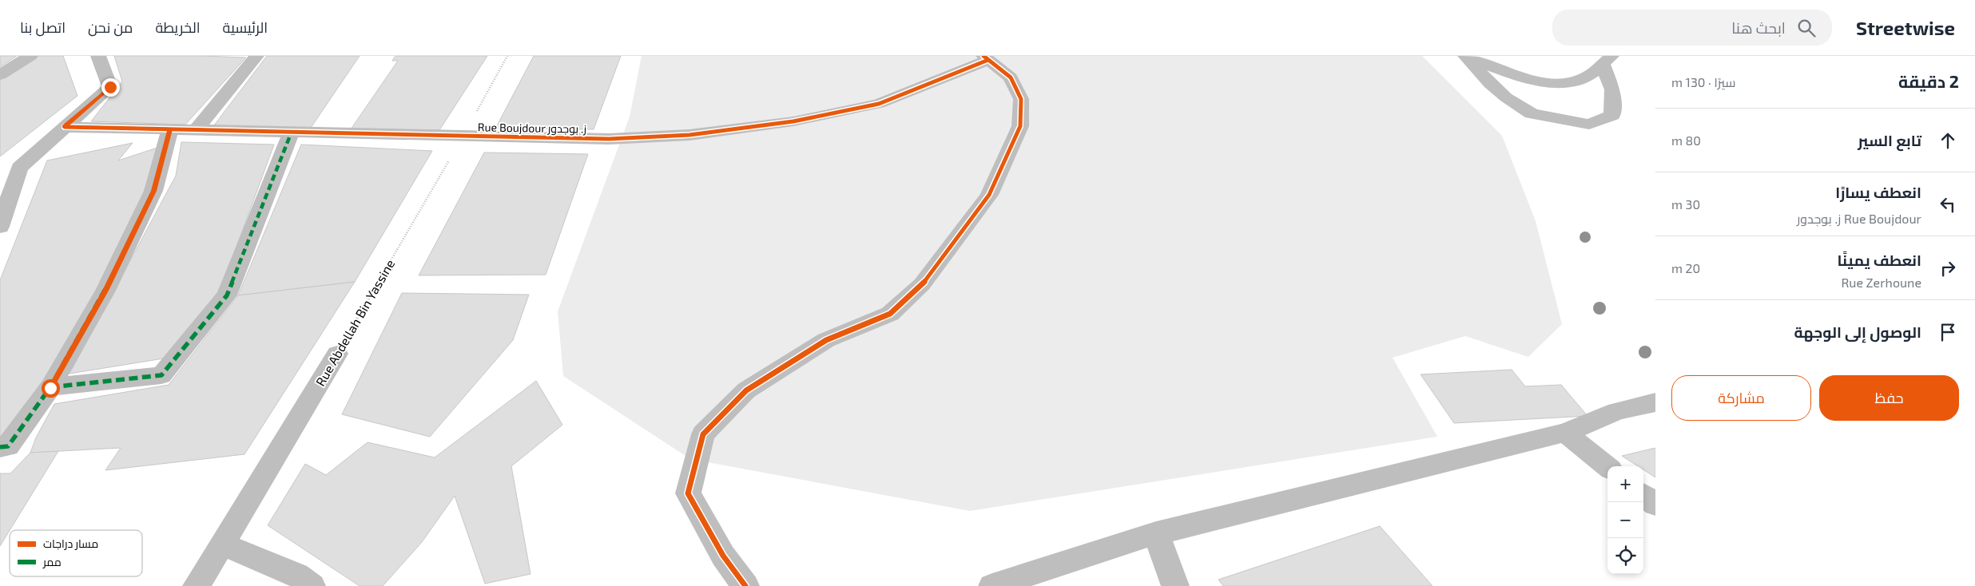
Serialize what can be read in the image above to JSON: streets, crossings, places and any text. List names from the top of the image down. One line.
{"streets":{"street":["Rue Boujdour ز. بوجدور","Rue Abdellah Bin Yassine"]},"crossings":[["Rue Boujdour ز. بوجدور","Rue Abdellah Bin Yassine"]],"legend":["مسار دراجات","ممر"],"page":{"header":"Streetwise","search":"ابحث هنا","nav":["الرئيسية","الخريطة","من نحن","اتصل بنا"],"heading":["2 دقيقة","سيرًا · 130 m"],"list":[["تابع السير","80 m"],["انعطف يسارًا","Rue Boujdour ز. بوجدور","30 m"],["انعطف يمينًا","Rue Zerhoune","20 m"],"الوصول إلى الوجهة"],"buttons":["حفظ","مشاركة"],"map_buttons":["+","−"]}}
